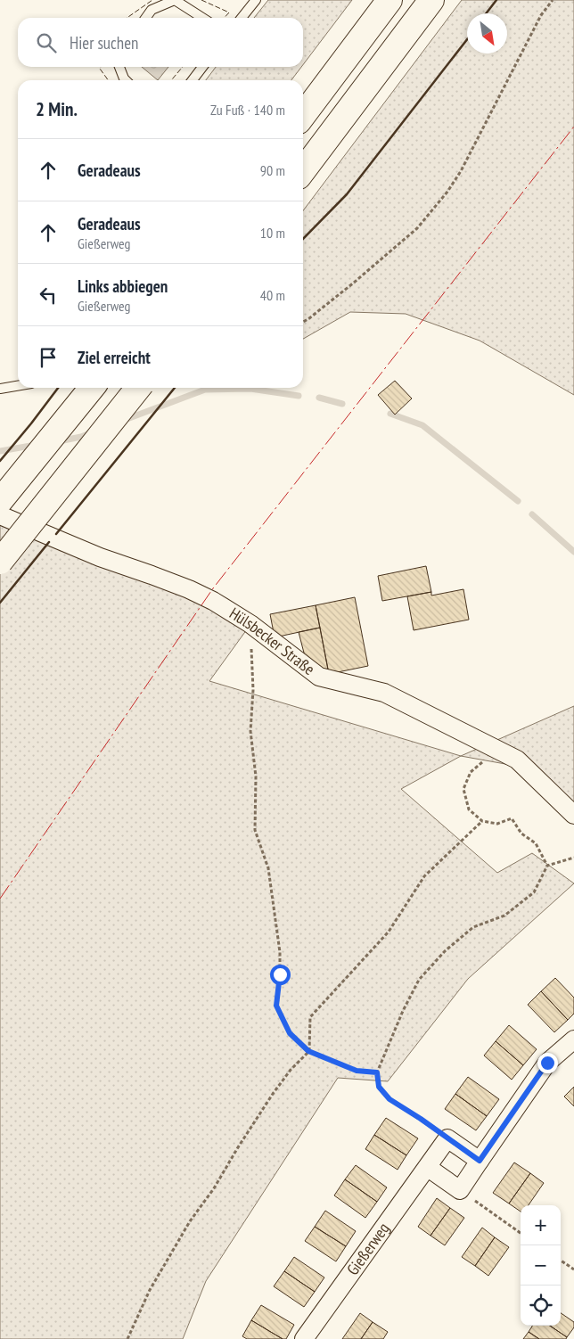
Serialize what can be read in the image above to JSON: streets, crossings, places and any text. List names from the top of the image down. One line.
{"streets":{"street":["Hülsbecker Straße","Gießerweg"]},"north":"bottom right","page":{"search":"Hier suchen","heading":["2 Min.","Zu Fuß · 140 m"],"list":[["Geradeaus","90 m"],["Geradeaus","Gießerweg","10 m"],["Links abbiegen","Gießerweg","40 m"],"Ziel erreicht"],"map_buttons":["+","−"]}}
